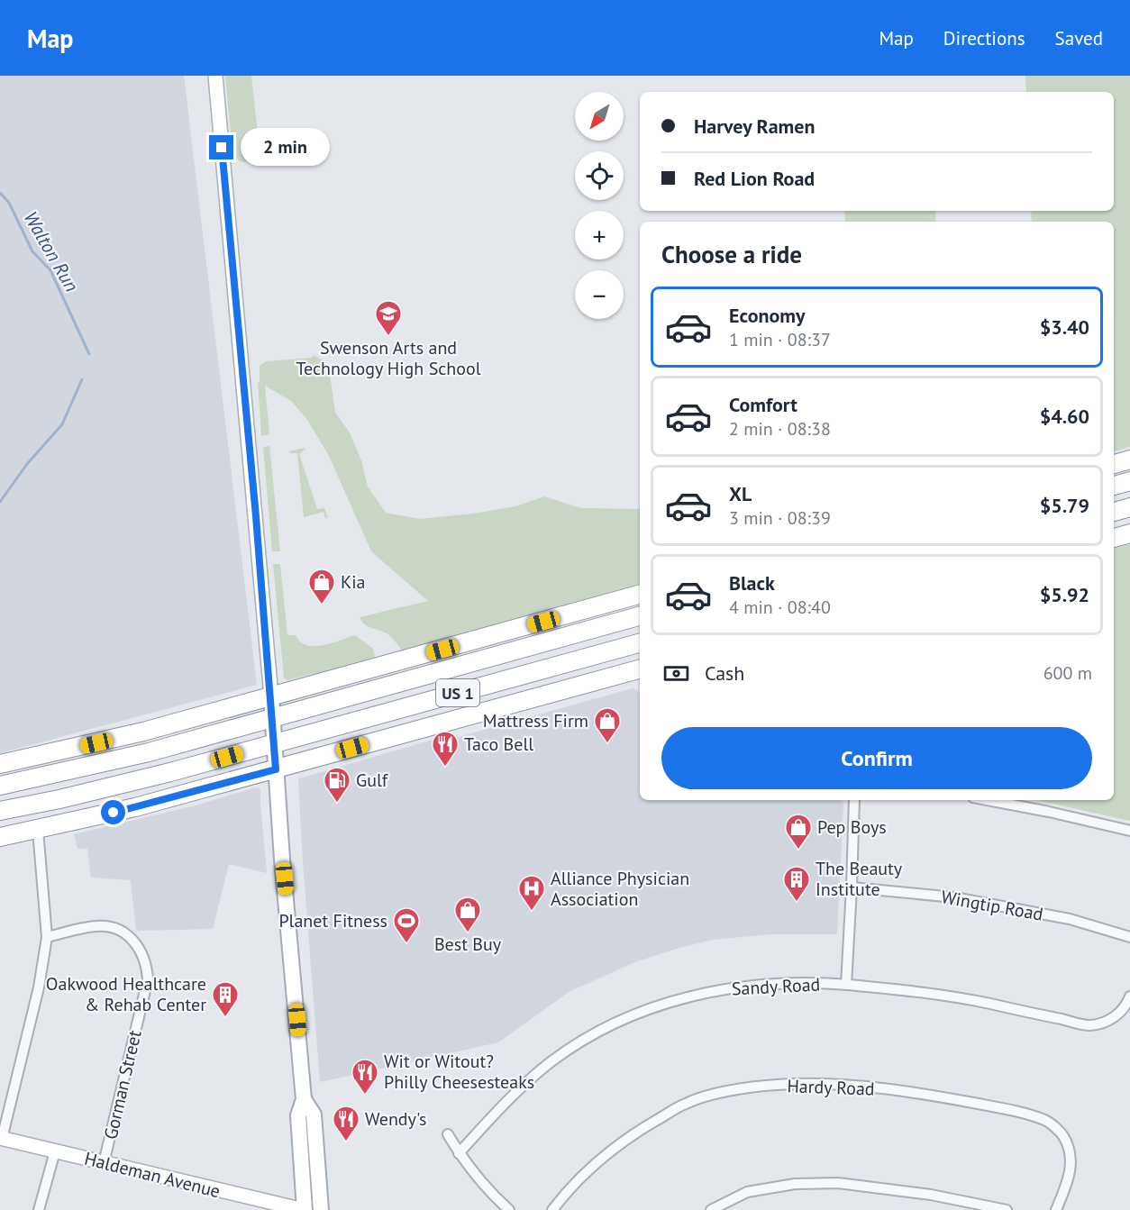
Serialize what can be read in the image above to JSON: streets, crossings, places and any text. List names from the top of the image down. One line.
{"streets":{"highway":["US 1"],"street":["Wingtip Road","Sandy Road","Gorman Street","Hardy Road","Haldeman Avenue"]},"crossings":[["Gorman Street","Haldeman Avenue"]],"water":["Walton Run"],"places":{"school or university":["Swenson Arts and Technology High School"],"shop":["Kia","Mattress Firm","Pep Boys","Best Buy"],"restaurant":["Taco Bell","Wit or Witout? Philly Cheesesteaks","Wendy's"],"fuel station":["Gulf"],"building":["The Beauty Institute","Oakwood Healthcare & Rehab Center"],"hospital":["Alliance Physician Association"],"sports":["Planet Fitness"]},"north":"bottom left","page":{"header":"Map","nav":["Map","Directions","Saved"],"map_buttons":["+","−"],"banner":["Harvey Ramen","Red Lion Road"],"bubble":"2 min","heading":"Choose a ride","list":[{"name":"Economy","note":"1 min · 08:37","value":"$3.40"},{"name":"Comfort","note":"2 min · 08:38","value":"$4.60"},{"name":"XL","note":"3 min · 08:39","value":"$5.79"},{"name":"Black","note":"4 min · 08:40","value":"$5.92"}],"pay":["Cash","600 m"],"buttons":"Confirm"}}
